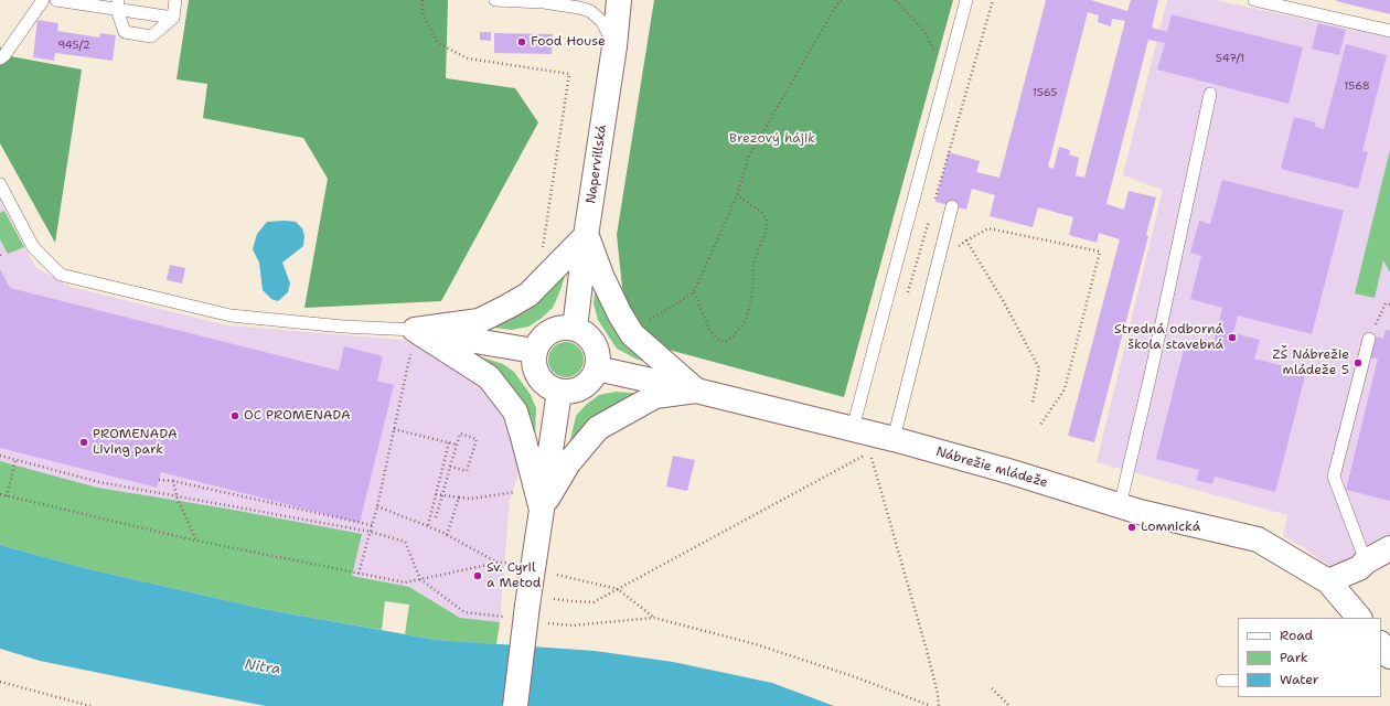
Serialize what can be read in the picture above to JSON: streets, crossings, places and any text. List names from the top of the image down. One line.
{"streets":{"street":["Napervillská","Nábrežie mládeže"]},"crossings":[["Napervillská","Nábrežie mládeže"]],"water":["Nitra"],"parks":["Brezový hájik"],"places":["Food House","Stredná odborná škola stavebná","ZŠ Nábrežie mládeže 5","OC PROMENADA","PROMENADA Living park","Lomnická","Sv. Cyril a Metod"],"house_numbers":["945/2","547/1","1568","1565"],"legend":["Road","Park","Water"]}
